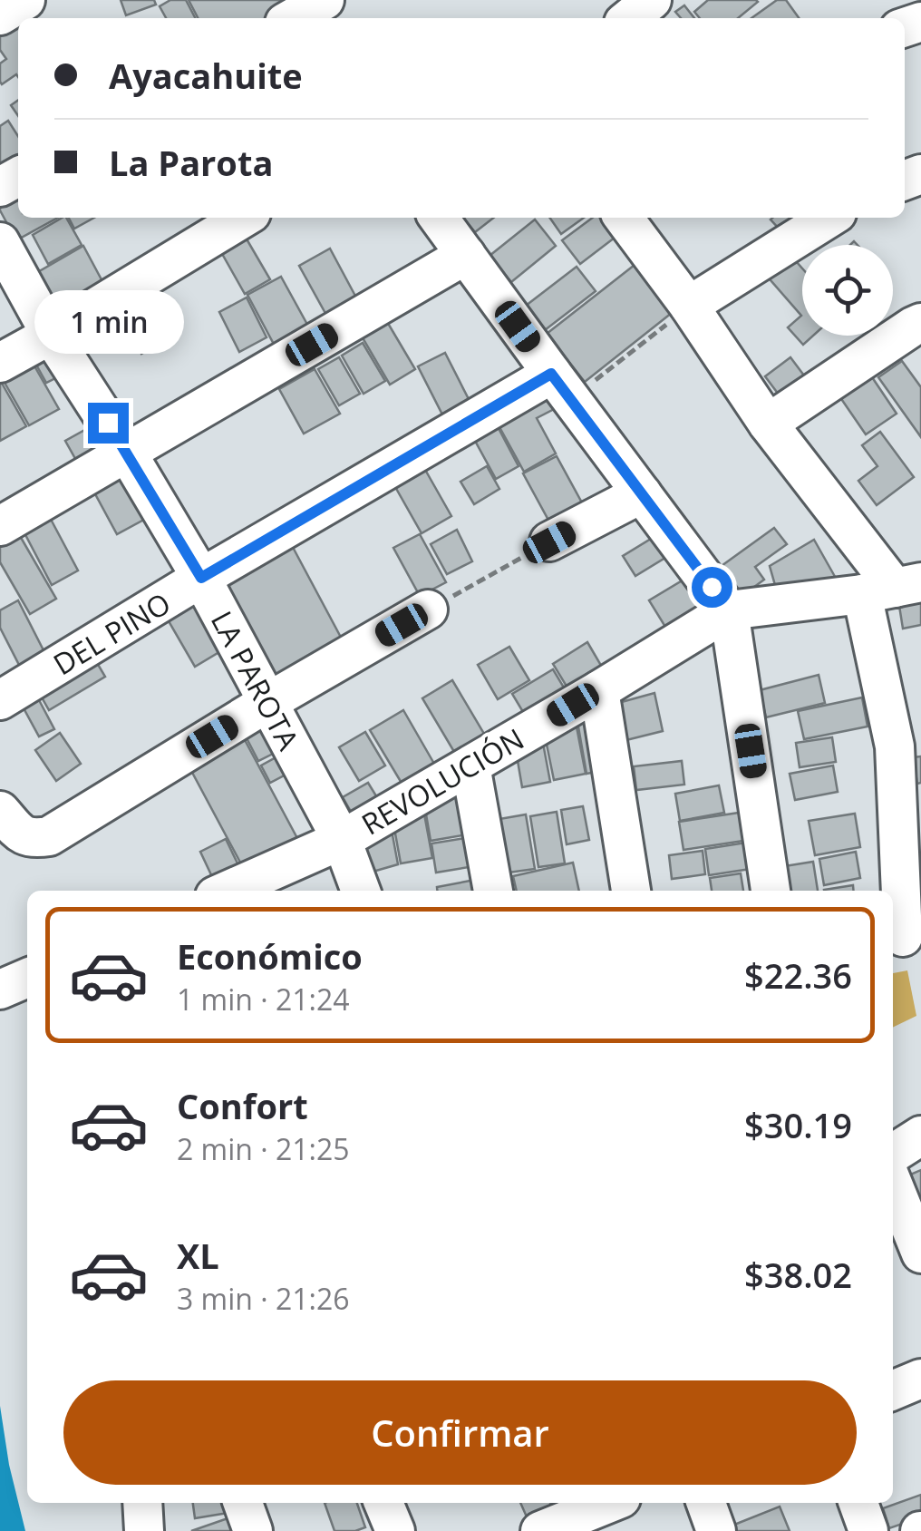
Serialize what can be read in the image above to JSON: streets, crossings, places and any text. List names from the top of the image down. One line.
{"streets":{"street":["DEL PINO","LA PAROTA","REVOLUCIÓN"]},"crossings":[["DEL PINO","LA PAROTA"],["LA PAROTA","REVOLUCIÓN"]],"page":{"banner":["Ayacahuite","La Parota"],"bubble":"1 min","list":[{"name":"Económico","note":"1 min · 21:24","value":"$22.36"},{"name":"Confort","note":"2 min · 21:25","value":"$30.19"},{"name":"XL","note":"3 min · 21:26","value":"$38.02"}],"buttons":"Confirmar"}}
